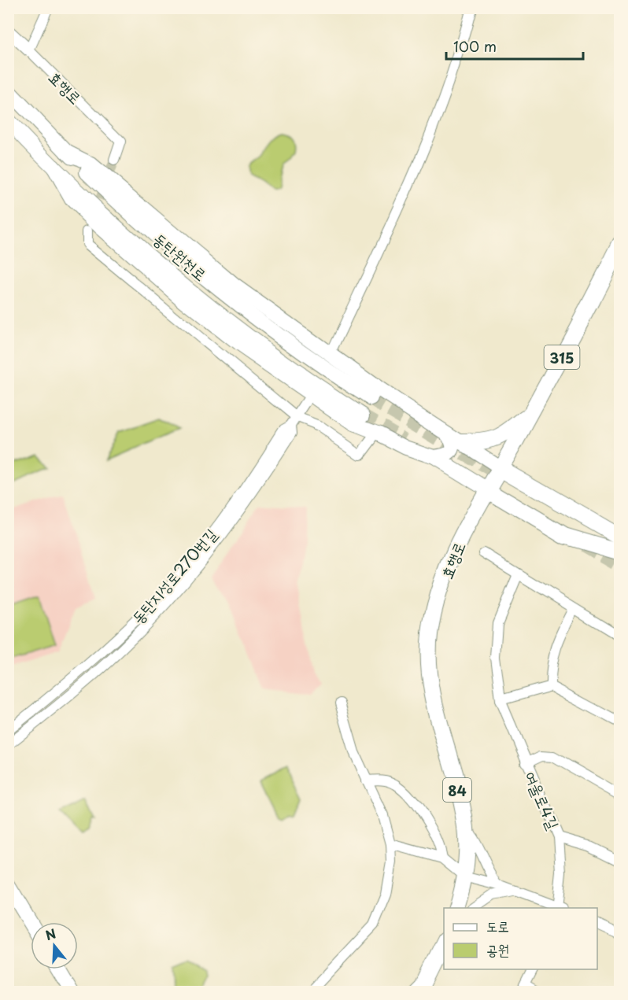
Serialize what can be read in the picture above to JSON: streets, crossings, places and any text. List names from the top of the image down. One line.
{"streets":{"main road":["효행로","동탄원천로","315","84"],"street":["동탄지성로270번길","여울로4길"]},"legend":["도로","공원"],"scale_bar":"100 m","north":"top"}
